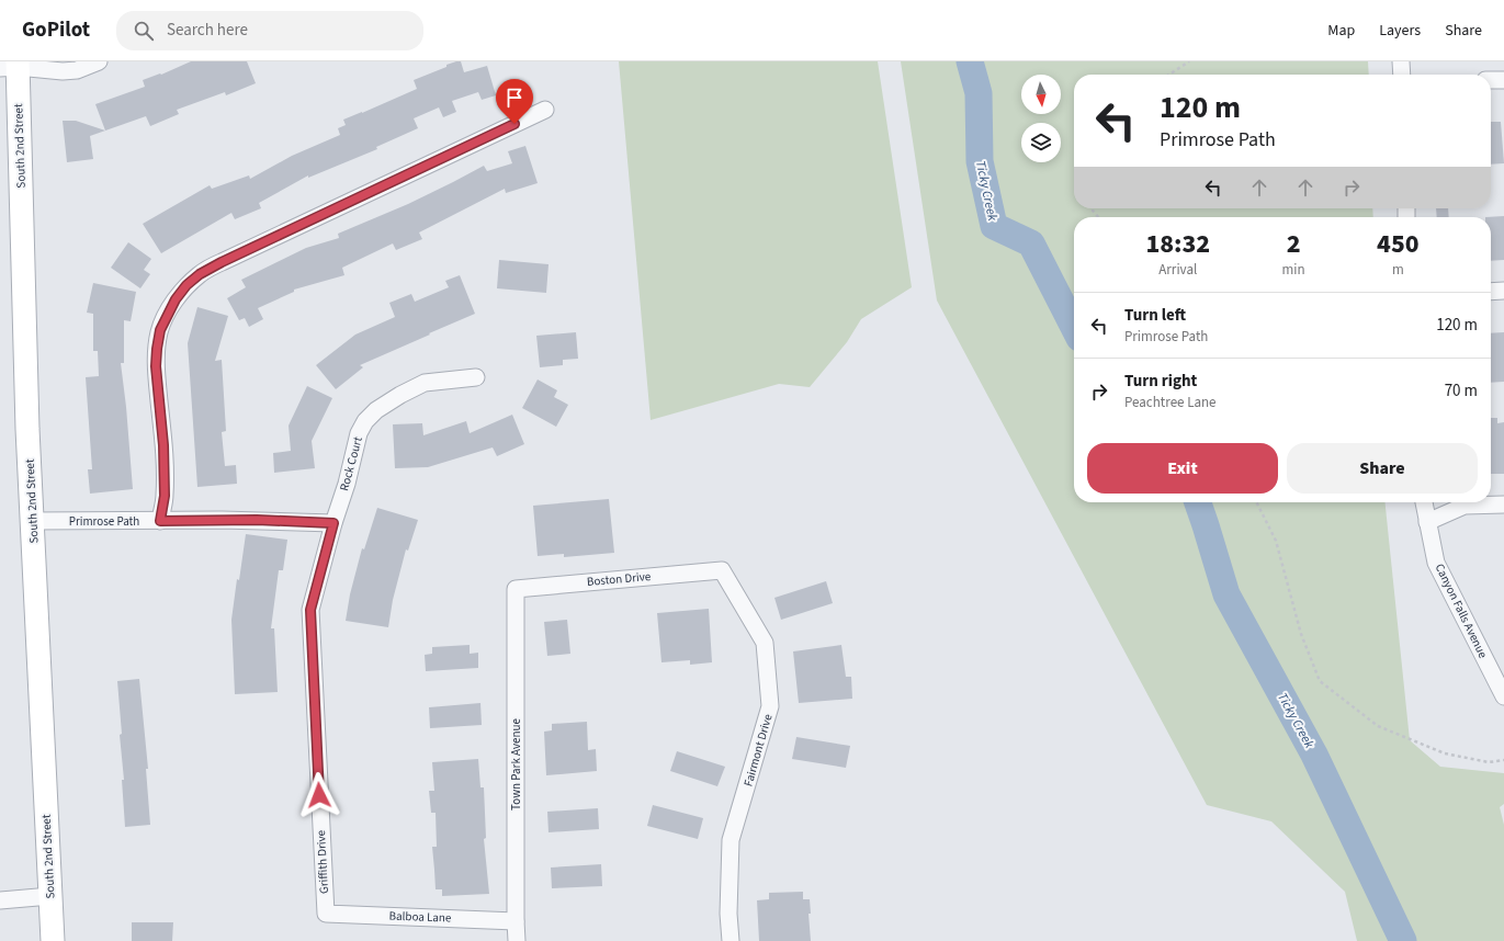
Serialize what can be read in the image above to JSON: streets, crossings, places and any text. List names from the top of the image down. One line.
{"streets":{"main road":["South 2nd Street"],"street":["Rock Court","Primrose Path","Boston Drive","Canyon Falls Avenue","Fairmont Drive","Town Park Avenue","Griffith Drive","Balboa Lane"]},"crossings":[["South 2nd Street","Primrose Path"],["Rock Court","Primrose Path"],["Rock Court","Griffith Drive"],["Primrose Path","Griffith Drive"],["Boston Drive","Fairmont Drive"],["Boston Drive","Town Park Avenue"],["Town Park Avenue","Balboa Lane"],["Griffith Drive","Balboa Lane"]],"water":["Ticky Creek"],"north":"bottom","page":{"header":"GoPilot","search":"Search here","nav":["Map","Layers","Share"],"turn":["120 m","Primrose Path"],"eta":["18:32","Arrival","2","min","450","m"],"list":[{"name":"Turn left","note":"Primrose Path","value":"120 m"},{"name":"Turn right","note":"Peachtree Lane","value":"70 m"}],"buttons":["Exit","Share"]}}
